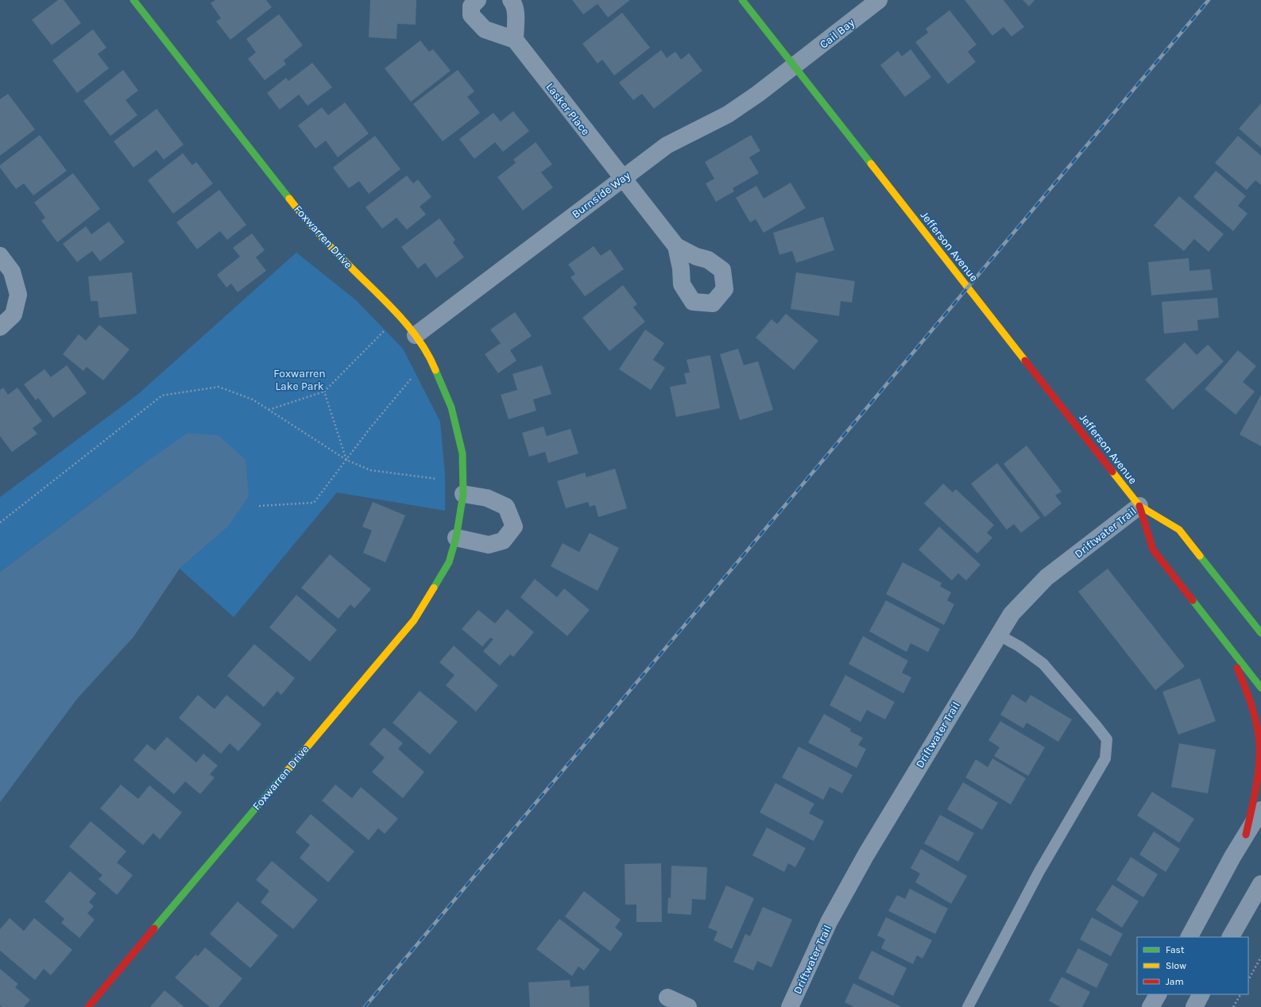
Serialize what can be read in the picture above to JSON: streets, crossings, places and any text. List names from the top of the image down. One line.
{"streets":{"street":["Cail Bay","Lasker Place","Burnside Way","Foxwarren Drive","Jefferson Avenue","Driftwater Trail"]},"crossings":[["Cail Bay","Burnside Way"],["Cail Bay","Jefferson Avenue"],["Lasker Place","Burnside Way"],["Burnside Way","Foxwarren Drive"],["Burnside Way","Jefferson Avenue"],["Jefferson Avenue","Driftwater Trail"]],"parks":["Foxwarren Lake Park"],"legend":["Fast","Slow","Jam"]}
